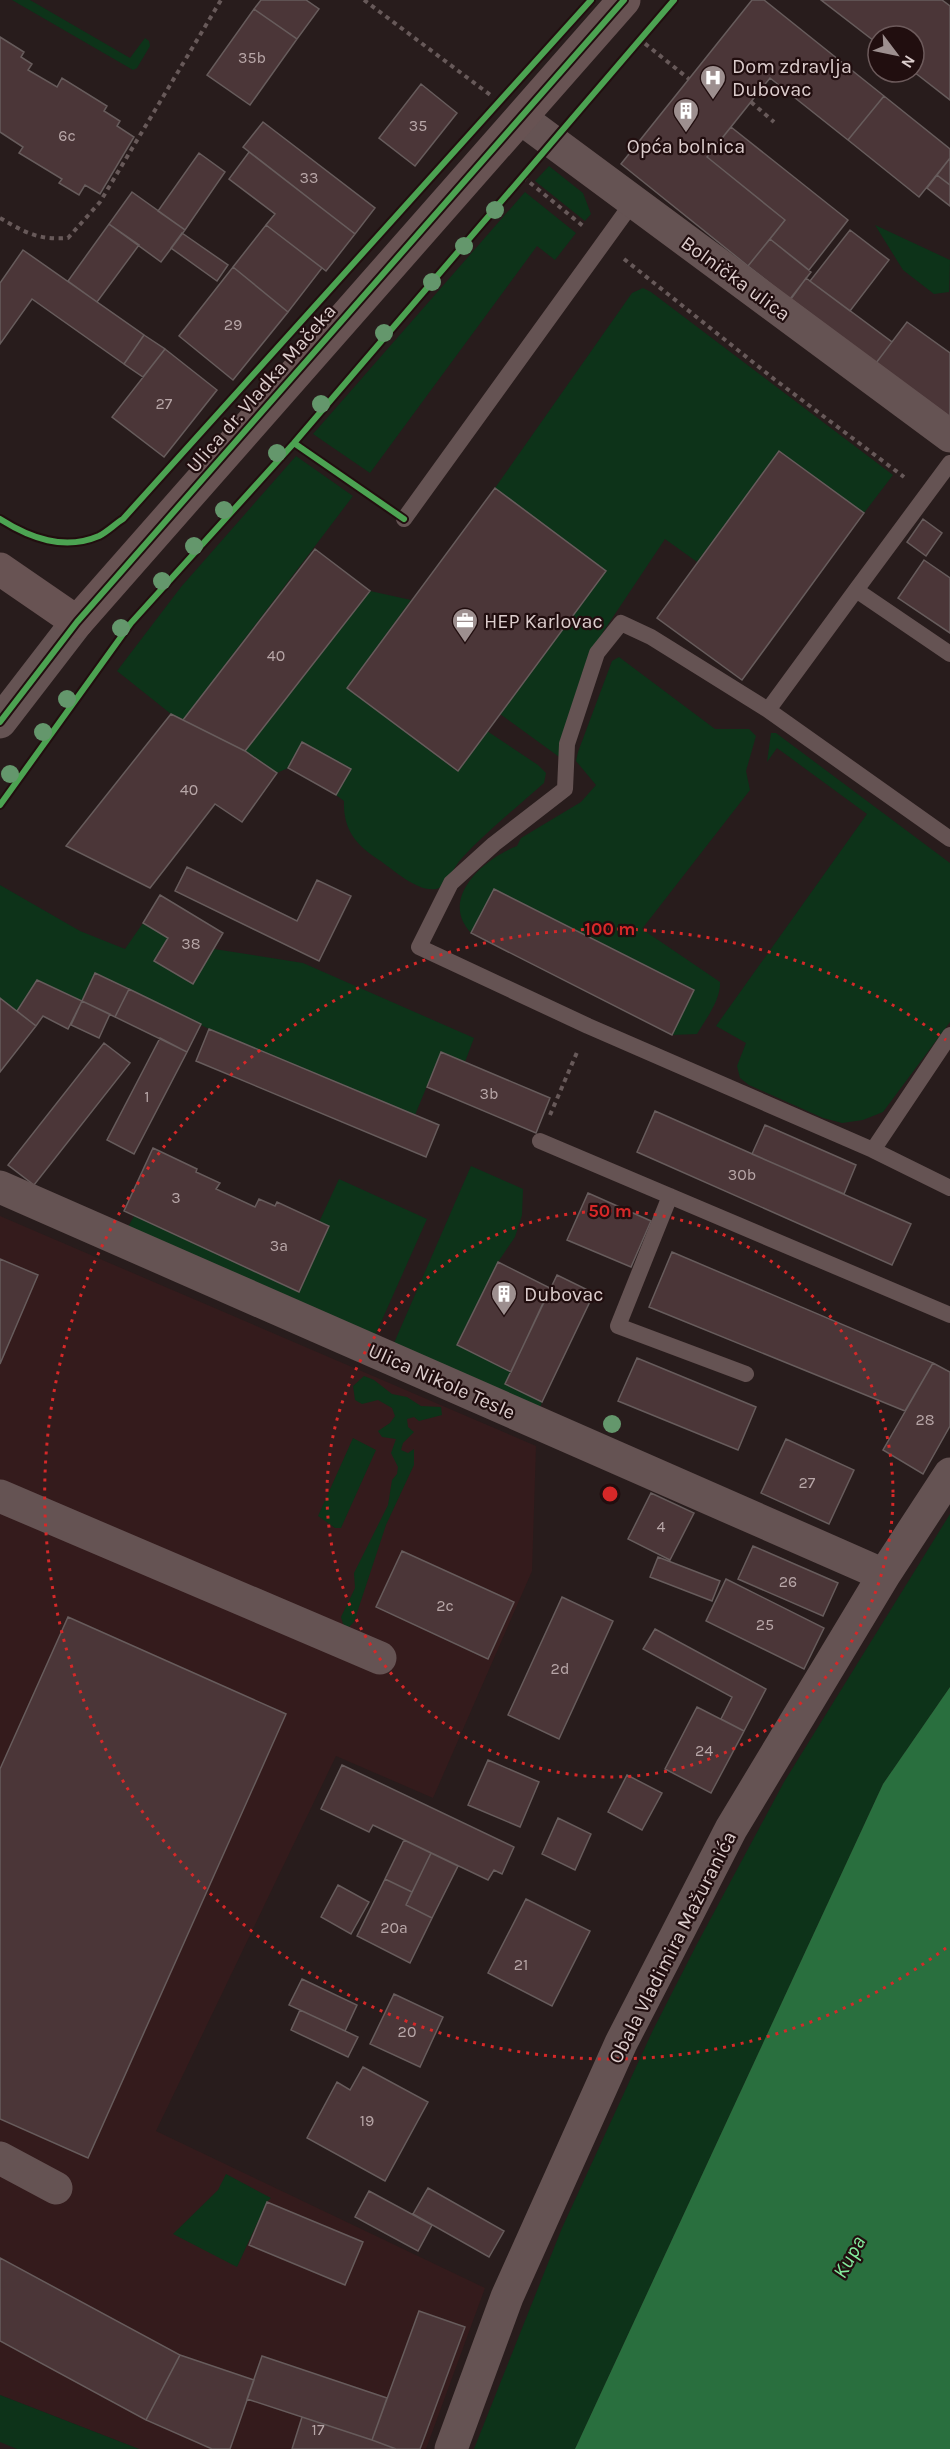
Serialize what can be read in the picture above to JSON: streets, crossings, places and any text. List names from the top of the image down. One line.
{"streets":{"main road":["Ulica dr. Vladka Mačeka"],"street":["Bolnička ulica","Ulica Nikole Tesle","Obala Vladimira Mažuranića"]},"crossings":[["Bolnička ulica","Ulica dr. Vladka Mačeka"],["Ulica Nikole Tesle","Obala Vladimira Mažuranića"]],"water":["Kupa"],"places":{"hospital":["Dom zdravlja Dubovac"],"building":["Opća bolnica","Dubovac"],"office":["HEP Karlovac"]},"house_numbers":["35b","35","6c","33","29","27","40","40","38","3b","1","30b","3","3a","28","27","4","26","2c","25","2d","24","20a","21","20","19","17"],"north":"bottom right","rings":["100 m","50 m"]}
